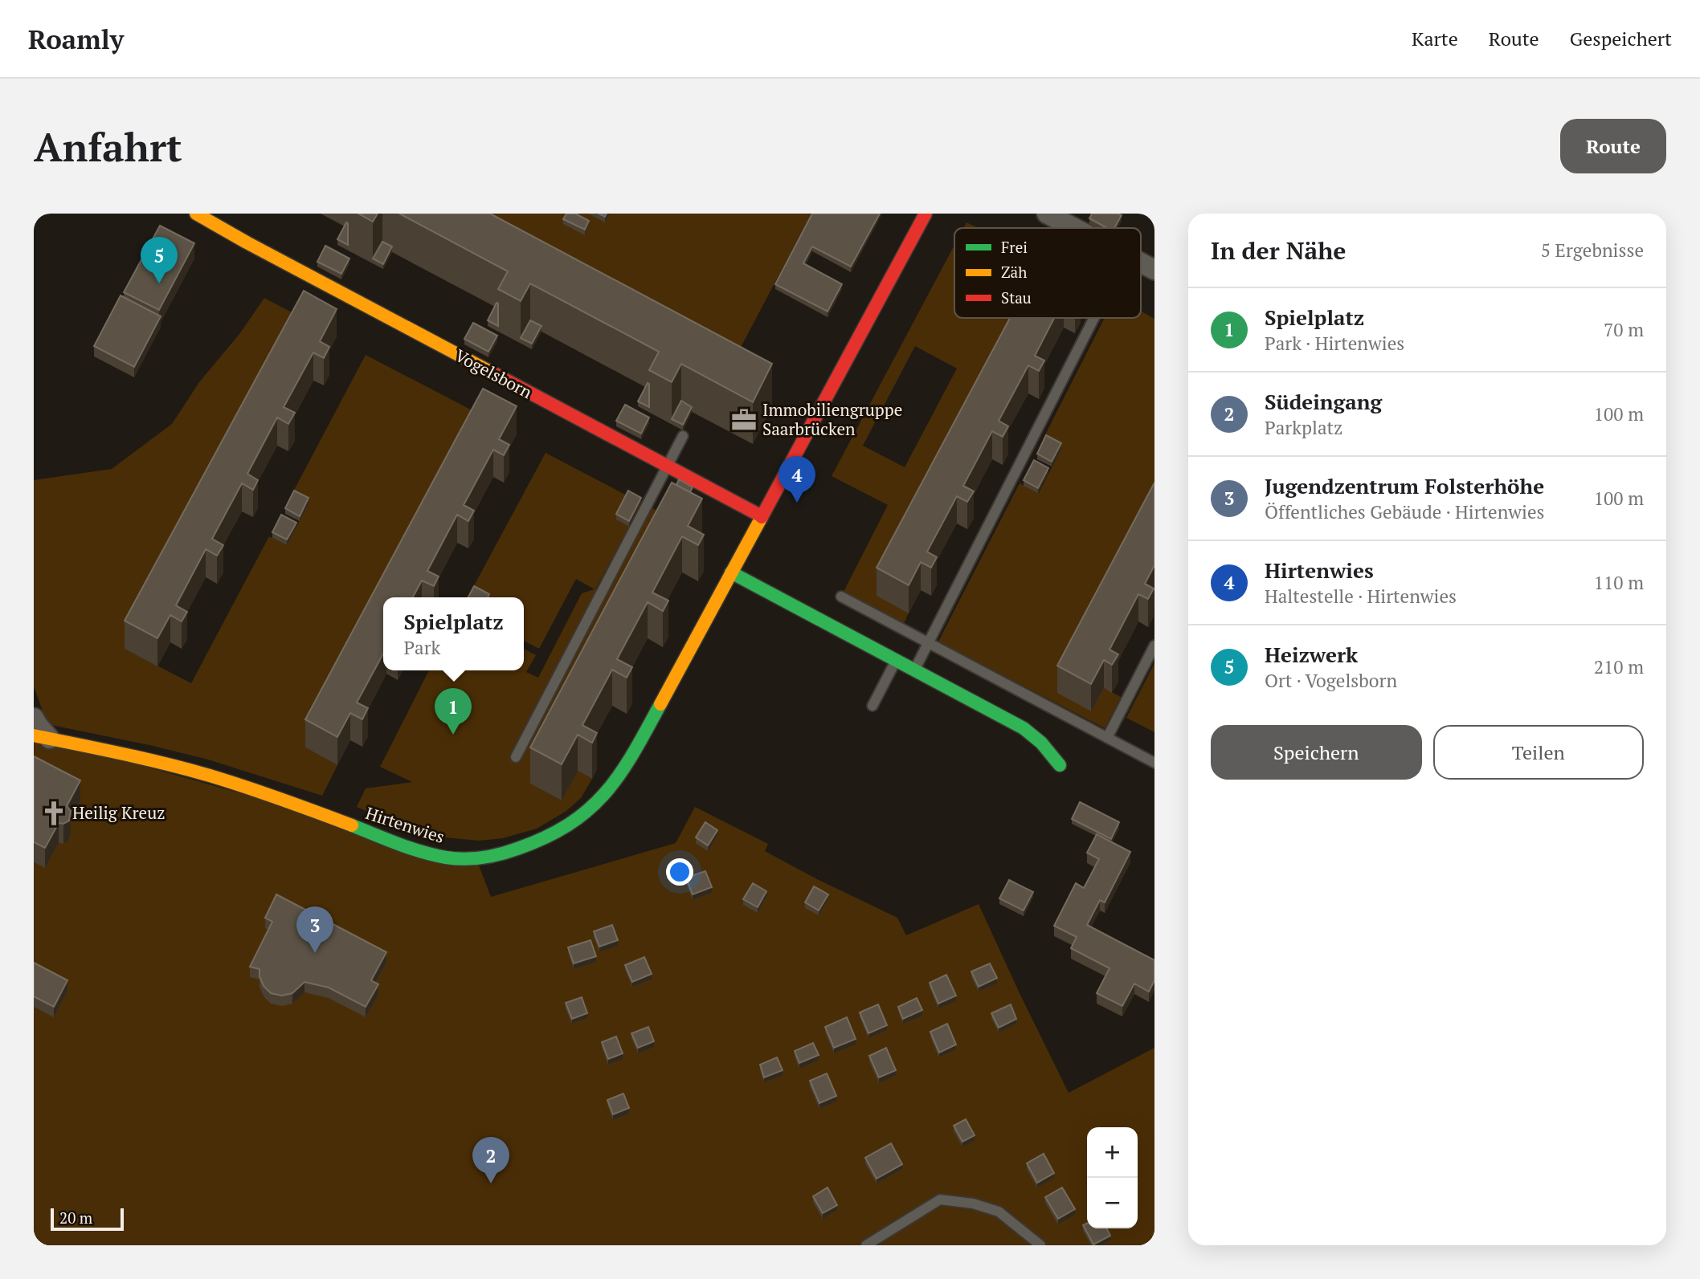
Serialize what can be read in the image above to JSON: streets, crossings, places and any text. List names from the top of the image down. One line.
{"streets":{"street":["Vogelsborn","Hirtenwies"]},"crossings":[["Vogelsborn","Hirtenwies"]],"places":{"office":["Immobiliengruppe Saarbrücken"],"church":["Heilig Kreuz"]},"legend":["Frei","Zäh","Stau"],"scale_bar":"20 m","page":{"header":"Roamly","nav":["Karte","Route","Gespeichert"],"buttons":["Route",["Speichern","Teilen"]],"title":"Anfahrt","heading":["In der Nähe","5 Ergebnisse"],"pins":["5","4","1","3","2"],"list":[{"mark":"1","name":"Spielplatz","note":"Park · Hirtenwies","value":"70 m"},{"mark":"2","name":"Südeingang","note":"Parkplatz","value":"100 m"},{"mark":"3","name":"Jugendzentrum Folsterhöhe","note":"Öffentliches Gebäude · Hirtenwies","value":"100 m"},{"mark":"4","name":"Hirtenwies","note":"Haltestelle · Hirtenwies","value":"110 m"},{"mark":"5","name":"Heizwerk","note":"Ort · Vogelsborn","value":"210 m"}],"popup":["Spielplatz","Park"],"map_buttons":["+","−"],"scale":"20 m"}}
